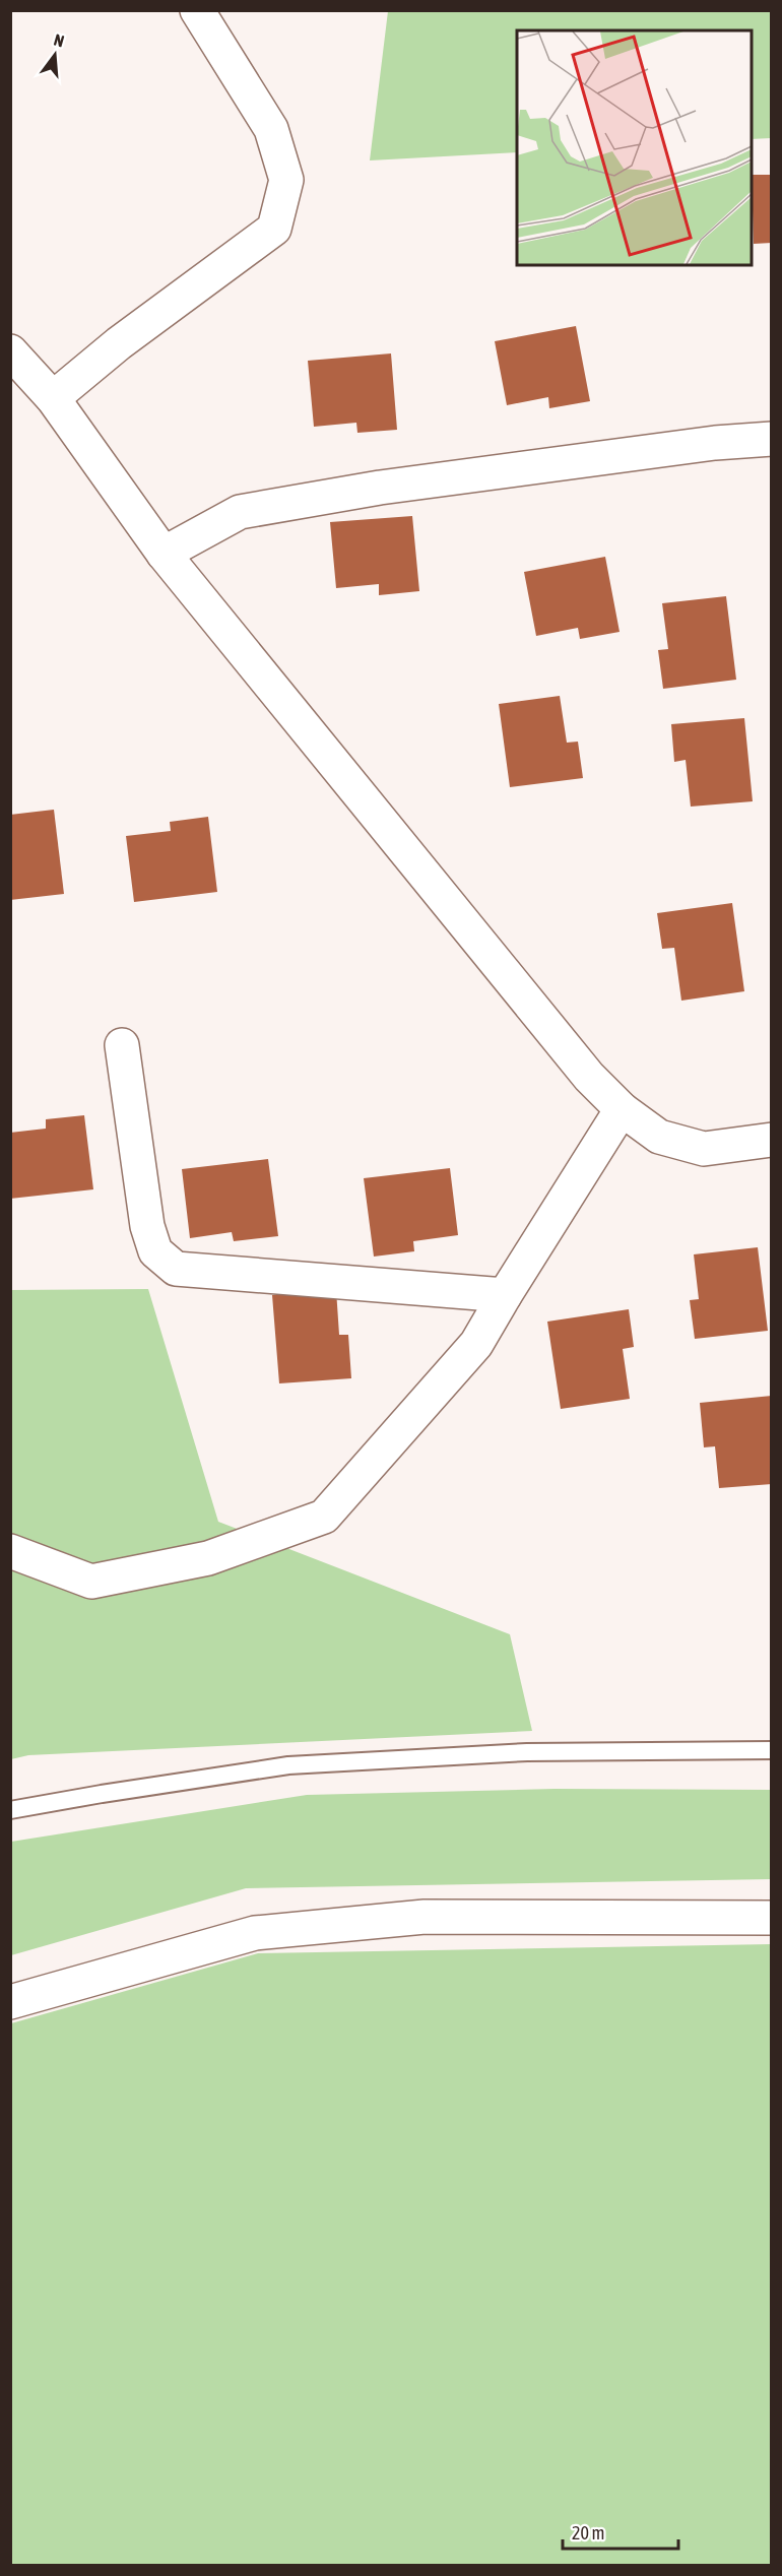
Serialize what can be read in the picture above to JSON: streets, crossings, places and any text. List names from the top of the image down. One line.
{"scale_bar":"20 m","north":"top"}
